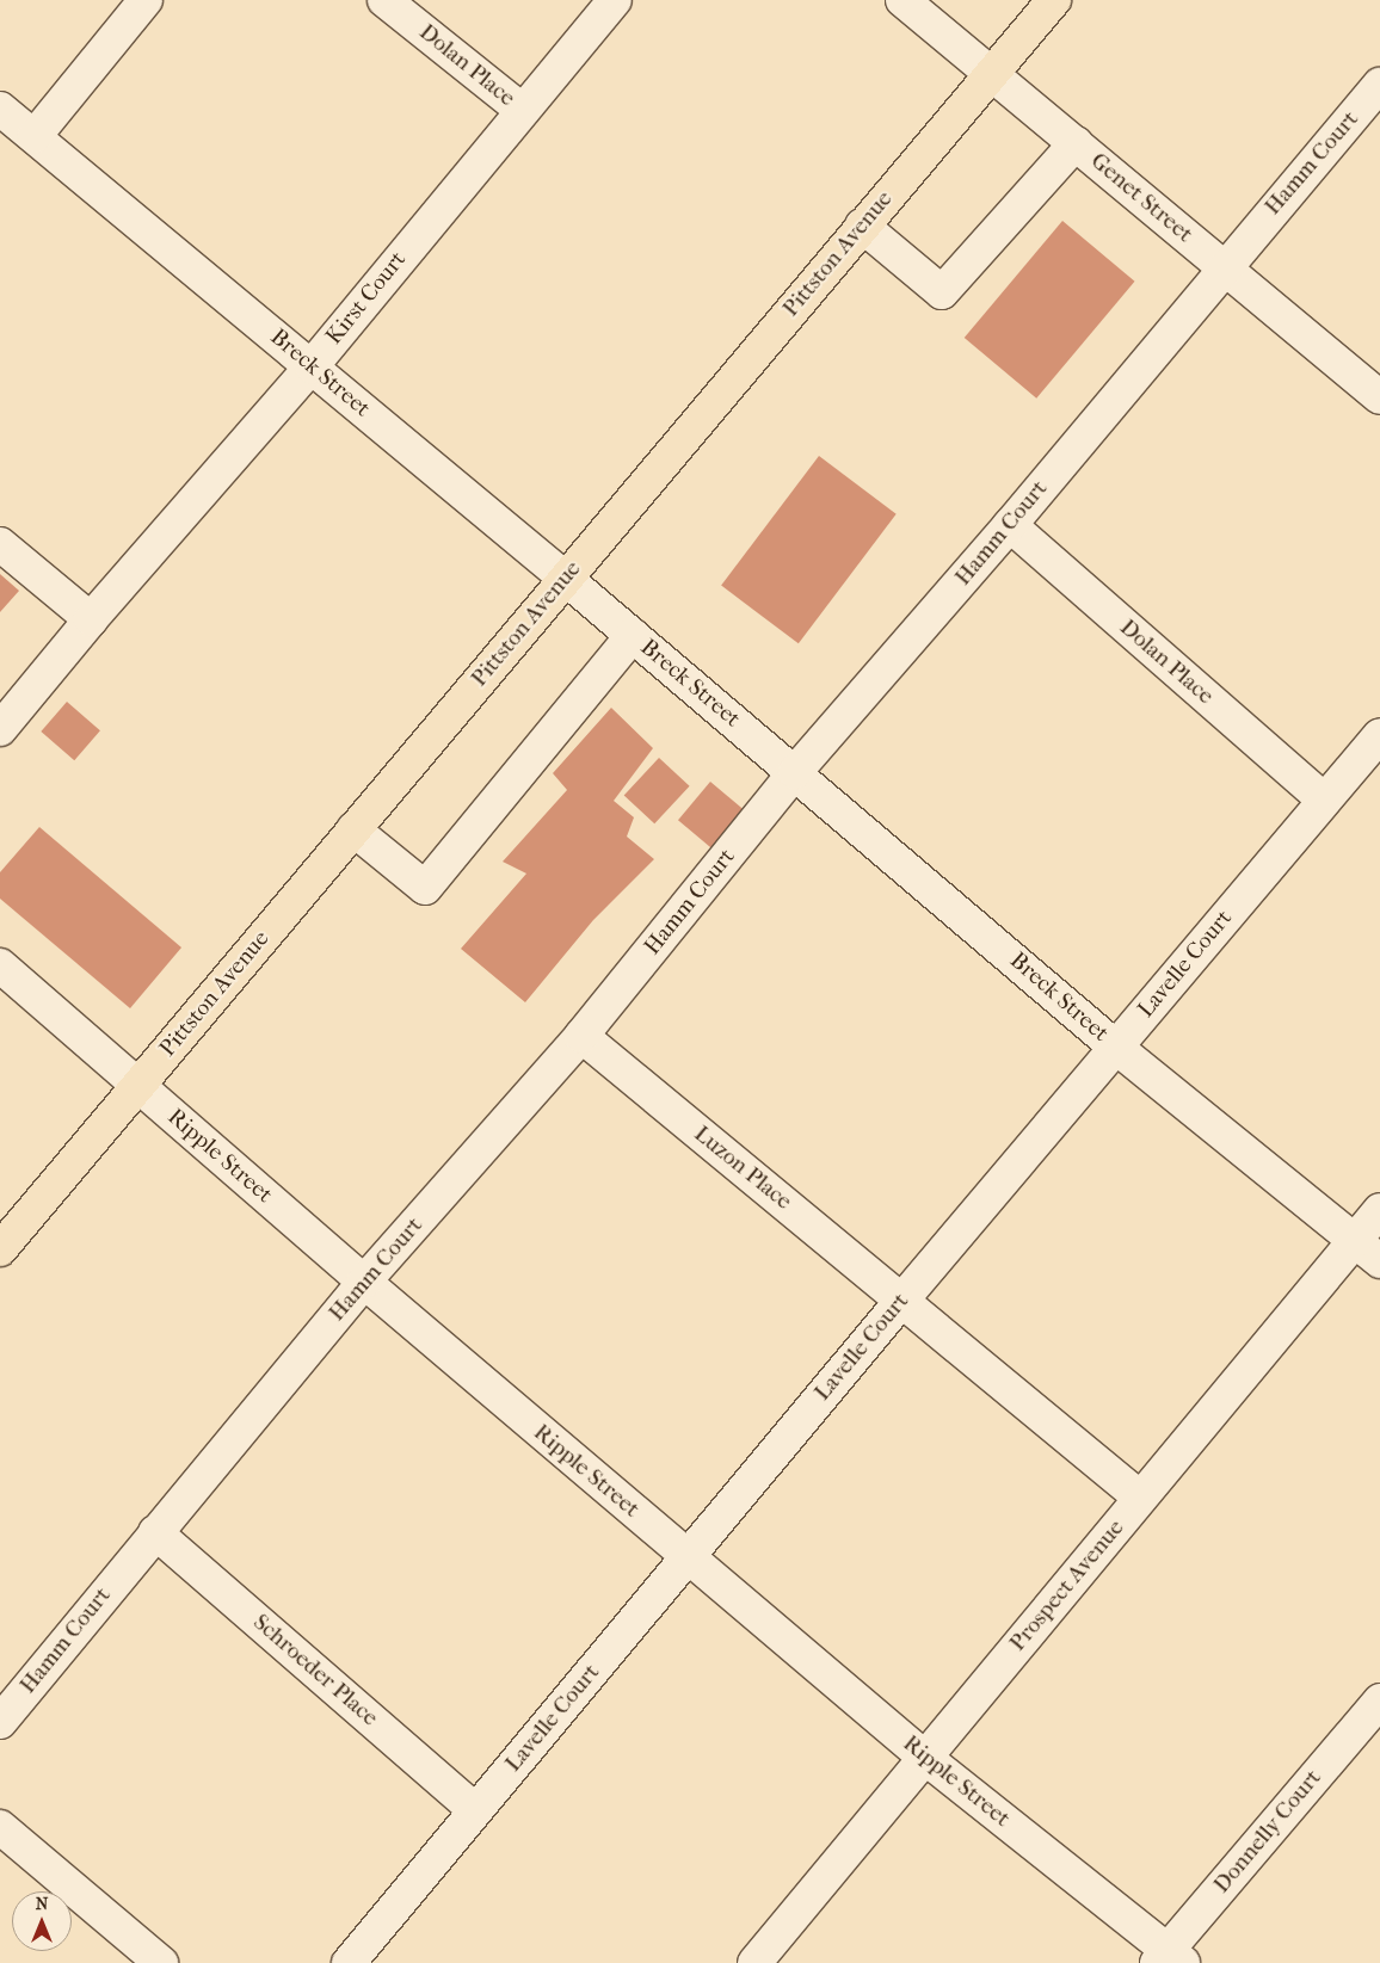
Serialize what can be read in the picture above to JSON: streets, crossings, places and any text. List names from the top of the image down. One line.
{"streets":{"main road":["Pittston Avenue"],"street":["Dolan Place","Hamm Court","Genet Street","Kirst Court","Breck Street","Lavelle Court","Ripple Street","Luzon Place","Prospect Avenue","Schroeder Place","Donnelly Court"]},"crossings":[["Dolan Place","Hamm Court"],["Dolan Place","Kirst Court"],["Dolan Place","Lavelle Court"],["Hamm Court","Genet Street"],["Hamm Court","Breck Street"],["Hamm Court","Ripple Street"],["Hamm Court","Luzon Place"],["Hamm Court","Schroeder Place"],["Genet Street","Pittston Avenue"],["Pittston Avenue","Breck Street"],["Pittston Avenue","Ripple Street"],["Kirst Court","Breck Street"],["Breck Street","Lavelle Court"],["Breck Street","Prospect Avenue"],["Lavelle Court","Ripple Street"],["Lavelle Court","Luzon Place"],["Lavelle Court","Schroeder Place"],["Ripple Street","Prospect Avenue"],["Ripple Street","Donnelly Court"],["Luzon Place","Prospect Avenue"]],"north":"top"}
